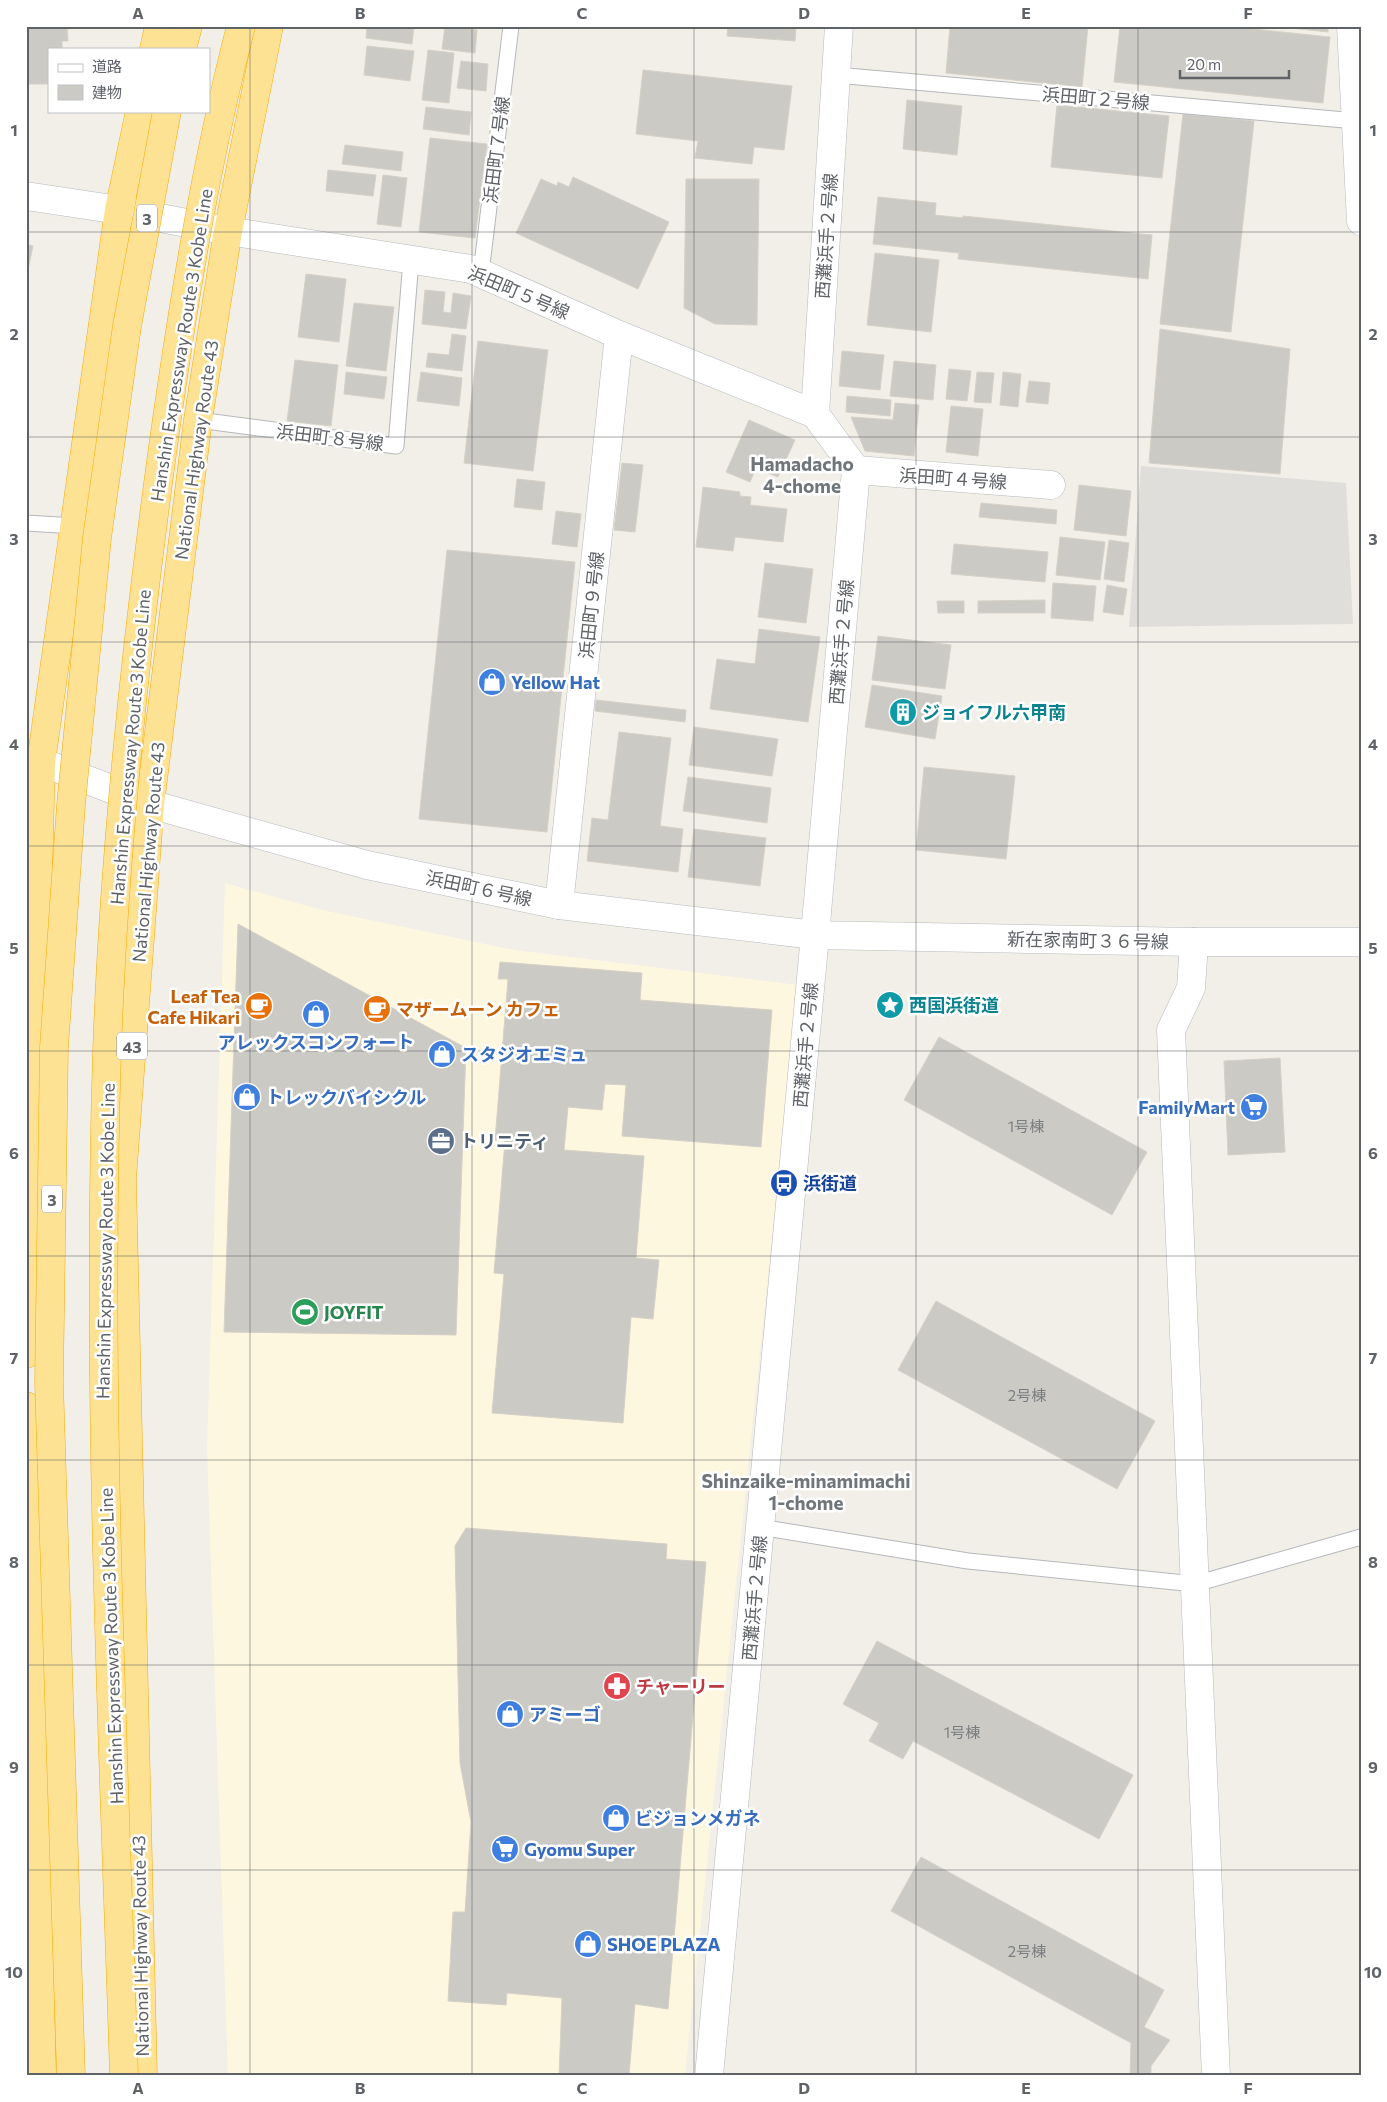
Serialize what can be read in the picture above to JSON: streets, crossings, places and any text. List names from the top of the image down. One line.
{"streets":{"highway":["3","Hanshin Expressway Route 3 Kobe Line","National Highway Route 43","43"],"street":["西灘浜手２号線","浜田町５号線","浜田町４号線","浜田町９号線","浜田町６号線","新在家南町３６号線"],"lane":["浜田町２号線","浜田町７号線","浜田町８号線"]},"crossings":[["浜田町２号線","西灘浜手２号線"],["浜田町７号線","浜田町５号線"],["西灘浜手２号線","浜田町５号線"],["西灘浜手２号線","浜田町４号線"],["西灘浜手２号線","浜田町６号線"],["西灘浜手２号線","新在家南町３６号線"],["浜田町５号線","浜田町８号線"],["浜田町５号線","National Highway Route 43"],["浜田町５号線","浜田町９号線"],["浜田町８号線","National Highway Route 43"],["National Highway Route 43","浜田町６号線"],["浜田町９号線","浜田町６号線"],["浜田町６号線","新在家南町３６号線"]],"districts":["Hamadacho 4-chome","Shinzaike-minamimachi 1-chome"],"places":{"shop":["Yellow Hat","アレックスコンフォート","スタジオエミュ","トレックバイシクル","アミーゴ","ビジョンメガネ","SHOE PLAZA"],"building":["ジョイフル六甲南"],"place":["西国浜街道"],"cafe":["Leaf Tea Cafe Hikari","マザームーン カフェ"],"supermarket":["FamilyMart","Gyomu Super"],"office":["トリニティ"],"bus stop":["浜街道"],"sports":["JOYFIT"],"pharmacy":["チャーリー"]},"house_numbers":["1号棟","2号棟","1号棟","2号棟"],"legend":["道路","建物"],"scale_bar":"20 m","grid":{"columns":["A","B","C","D","E","F"],"rows":["1","2","3","4","5","6","7","8","9","10"]}}
